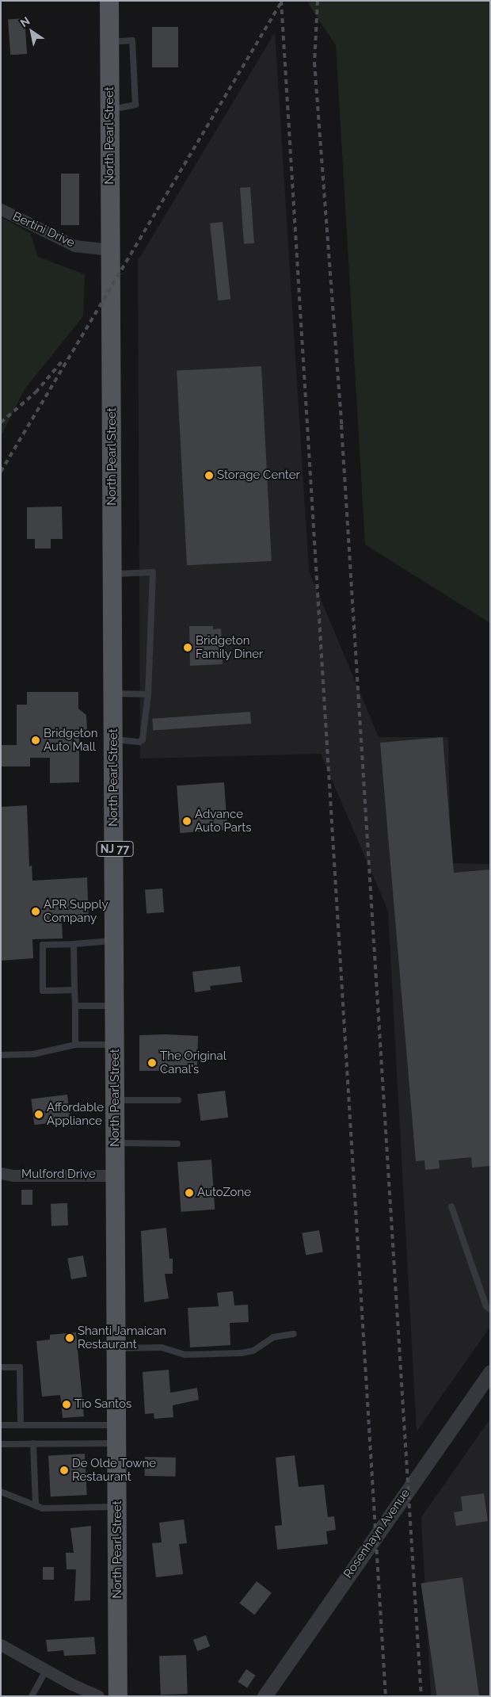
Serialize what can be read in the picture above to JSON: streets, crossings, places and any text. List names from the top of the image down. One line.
{"streets":{"main road":["North Pearl Street","NJ 77"],"street":["Bertini Drive","Mulford Drive","Rosenhayn Avenue"]},"crossings":[["North Pearl Street","Bertini Drive"],["North Pearl Street","Mulford Drive"]],"places":["Storage Center","Bridgeton Family Diner","Bridgeton Auto Mall","Advance Auto Parts","APR Supply Company","The Original Canal's","Affordable Appliance","AutoZone","Shanti Jamaican Restaurant","Tio Santos","De Olde Towne Restaurant"],"north":"top left"}
